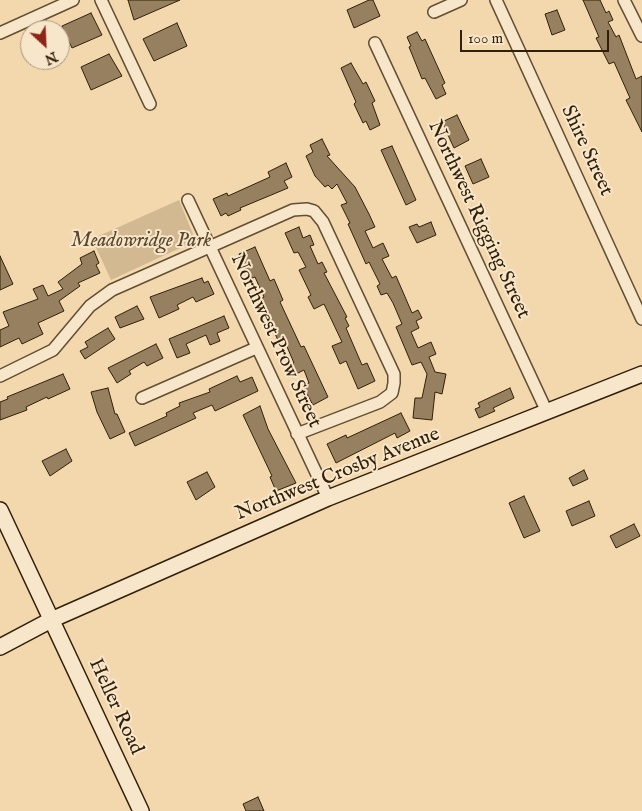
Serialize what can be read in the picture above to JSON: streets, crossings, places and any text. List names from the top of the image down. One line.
{"streets":{"street":["Shire Street","Northwest Rigging Street","Northwest Prow Street","Northwest Crosby Avenue","Heller Road"]},"crossings":[["Northwest Rigging Street","Northwest Crosby Avenue"],["Northwest Prow Street","Northwest Crosby Avenue"],["Northwest Crosby Avenue","Heller Road"]],"parks":["Meadowridge Park"],"scale_bar":"100 m","north":"bottom right"}
